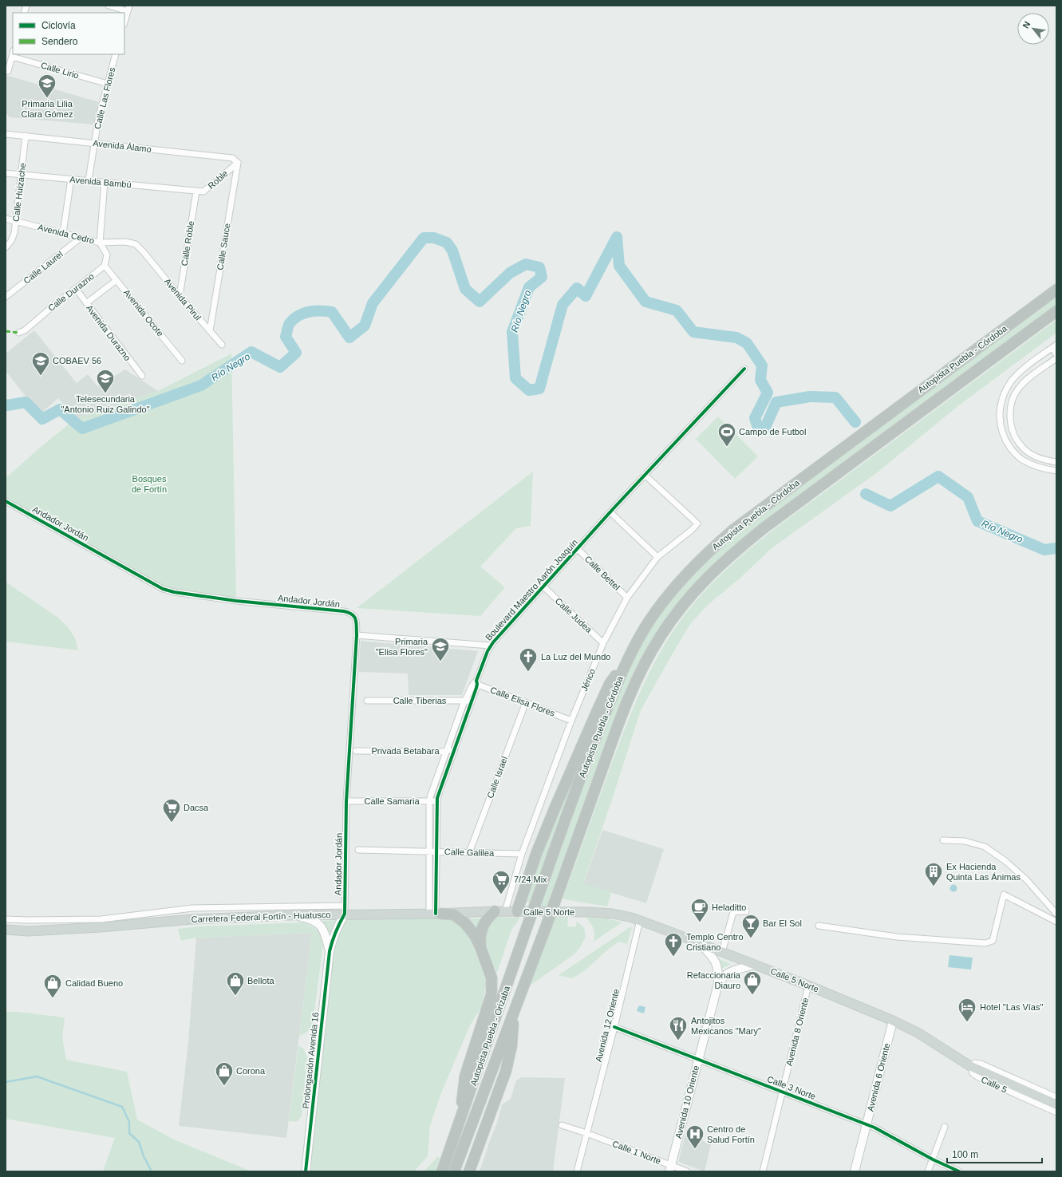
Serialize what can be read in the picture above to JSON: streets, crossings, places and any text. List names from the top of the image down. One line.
{"streets":{"highway":["Autopista Puebla - Córdoba","Autopista Puebla - Orizaba"],"main road":["Calle 5 Norte","Carretera Federal Fortín - Huatusco"],"street":["Calle Lirio","Calle Las Flores","Avenida Álamo","Roble","Avenida Bambú","Calle Huizache","Avenida Cedro","Calle Roble","Calle Sauce","Calle Laurel","Calle Durazno","Avenida Pirul","Avenida Ocote","Avenida Durazno","Andador Jordán","Calle Bettel","Boulevard Maestro Aarón Joaquín","Calle Judea","Jérico","Calle Tiberias","Calle Elisa Flores","Privada Betabara","Calle Israel","Calle Samaria","Calle Galilea","Avenida 12 Oriente","Avenida 8 Oriente","Prolongación Avenida 16","Avenida 6 Oriente","Calle 5","Calle 3 Norte","Avenida 10 Oriente","Calle 1 Norte"]},"crossings":[["Calle Lirio","Calle Las Flores"],["Calle Las Flores","Avenida Álamo"],["Calle Las Flores","Avenida Bambú"],["Avenida Álamo","Roble"],["Avenida Álamo","Calle Huizache"],["Avenida Álamo","Calle Sauce"],["Roble","Avenida Bambú"],["Roble","Calle Roble"],["Roble","Calle Sauce"],["Avenida Bambú","Calle Huizache"],["Avenida Bambú","Calle Roble"],["Calle Huizache","Avenida Cedro"],["Avenida Cedro","Calle Laurel"],["Avenida Cedro","Avenida Pirul"],["Calle Roble","Avenida Pirul"],["Calle Sauce","Avenida Pirul"],["Calle Durazno","Avenida Ocote"],["Calle Durazno","Avenida Durazno"],["Autopista Puebla - Córdoba","Autopista Puebla - Orizaba"],["Andador Jordán","Calle Samaria"],["Andador Jordán","Carretera Federal Fortín - Huatusco"],["Andador Jordán","Prolongación Avenida 16"],["Calle Bettel","Boulevard Maestro Aarón Joaquín"],["Calle Bettel","Jérico"],["Boulevard Maestro Aarón Joaquín","Calle Judea"],["Boulevard Maestro Aarón Joaquín","Jérico"],["Boulevard Maestro Aarón Joaquín","Calle Tiberias"],["Boulevard Maestro Aarón Joaquín","Calle Elisa Flores"],["Boulevard Maestro Aarón Joaquín","Privada Betabara"],["Boulevard Maestro Aarón Joaquín","Calle Samaria"],["Boulevard Maestro Aarón Joaquín","Calle Galilea"],["Boulevard Maestro Aarón Joaquín","Carretera Federal Fortín - Huatusco"],["Calle Judea","Jérico"],["Jérico","Calle Elisa Flores"],["Jérico","Calle Galilea"],["Jérico","Carretera Federal Fortín - Huatusco"],["Calle Elisa Flores","Calle Israel"],["Calle Israel","Calle Galilea"],["Calle 5 Norte","Carretera Federal Fortín - Huatusco"],["Calle 5 Norte","Avenida 12 Oriente"],["Calle 5 Norte","Avenida 8 Oriente"],["Calle 5 Norte","Avenida 6 Oriente"],["Calle 5 Norte","Calle 5"],["Carretera Federal Fortín - Huatusco","Prolongación Avenida 16"],["Avenida 12 Oriente","Calle 3 Norte"],["Avenida 12 Oriente","Calle 1 Norte"],["Avenida 8 Oriente","Calle 3 Norte"],["Avenida 6 Oriente","Calle 3 Norte"],["Calle 3 Norte","Avenida 10 Oriente"],["Avenida 10 Oriente","Calle 1 Norte"]],"water":["Río Negro"],"parks":["Bosques de Fortín"],"places":{"school or university":["Primaria Lilia Clara Gómez","COBAEV 56","Telesecundaria \"Antonio Ruiz Galindo\"","Primaria \"Elisa Flores\""],"sports":["Campo de Futbol"],"church":["La Luz del Mundo","Templo Centro Cristiano"],"supermarket":["Dacsa","7/24 Mix"],"building":["Ex Hacienda Quinta Las Ánimas"],"cafe":["Heladitto"],"bar":["Bar El Sol"],"shop":["Refaccionaria Diauro","Bellota","Calidad Bueno","Corona"],"hotel":["Hotel \"Las Vías\""],"restaurant":["Antojitos Mexicanos \"Mary\""],"hospital":["Centro de Salud Fortín"]},"legend":["Ciclovía","Sendero"],"scale_bar":"100 m","north":"top left"}
